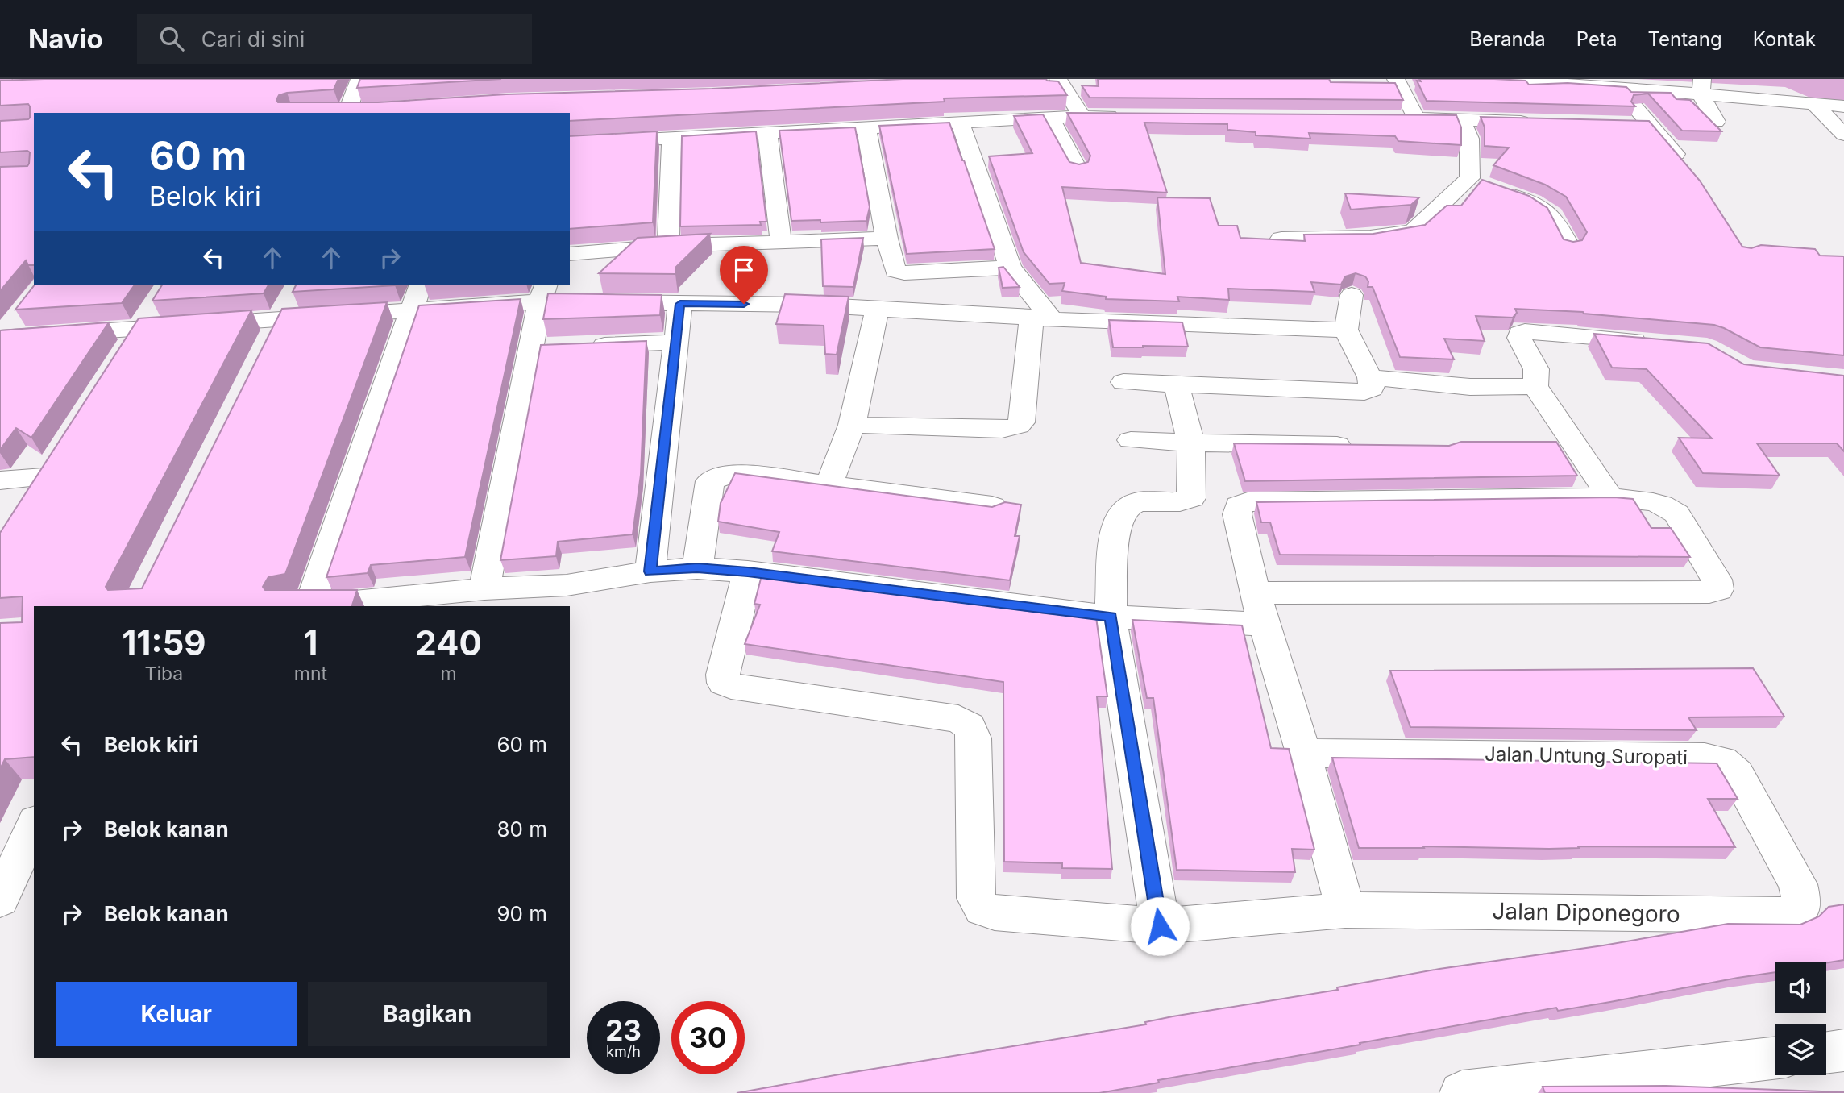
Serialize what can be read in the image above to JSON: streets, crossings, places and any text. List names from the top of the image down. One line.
{"streets":{"street":["Jalan Untung Suropati","Jalan Diponegoro"]},"crossings":[["Jalan Untung Suropati","Jalan Diponegoro"]],"page":{"header":"Navio","search":"Cari di sini","nav":["Beranda","Peta","Tentang","Kontak"],"turn":["60 m","Belok kiri"],"eta":["11:59","Tiba","1","mnt","240","m"],"list":[{"name":"Belok kiri","value":"60 m"},{"name":"Belok kanan","value":"80 m"},{"name":"Belok kanan","value":"90 m"}],"buttons":["Keluar","Bagikan"],"speed":"23 km/h","limit":"30"}}
